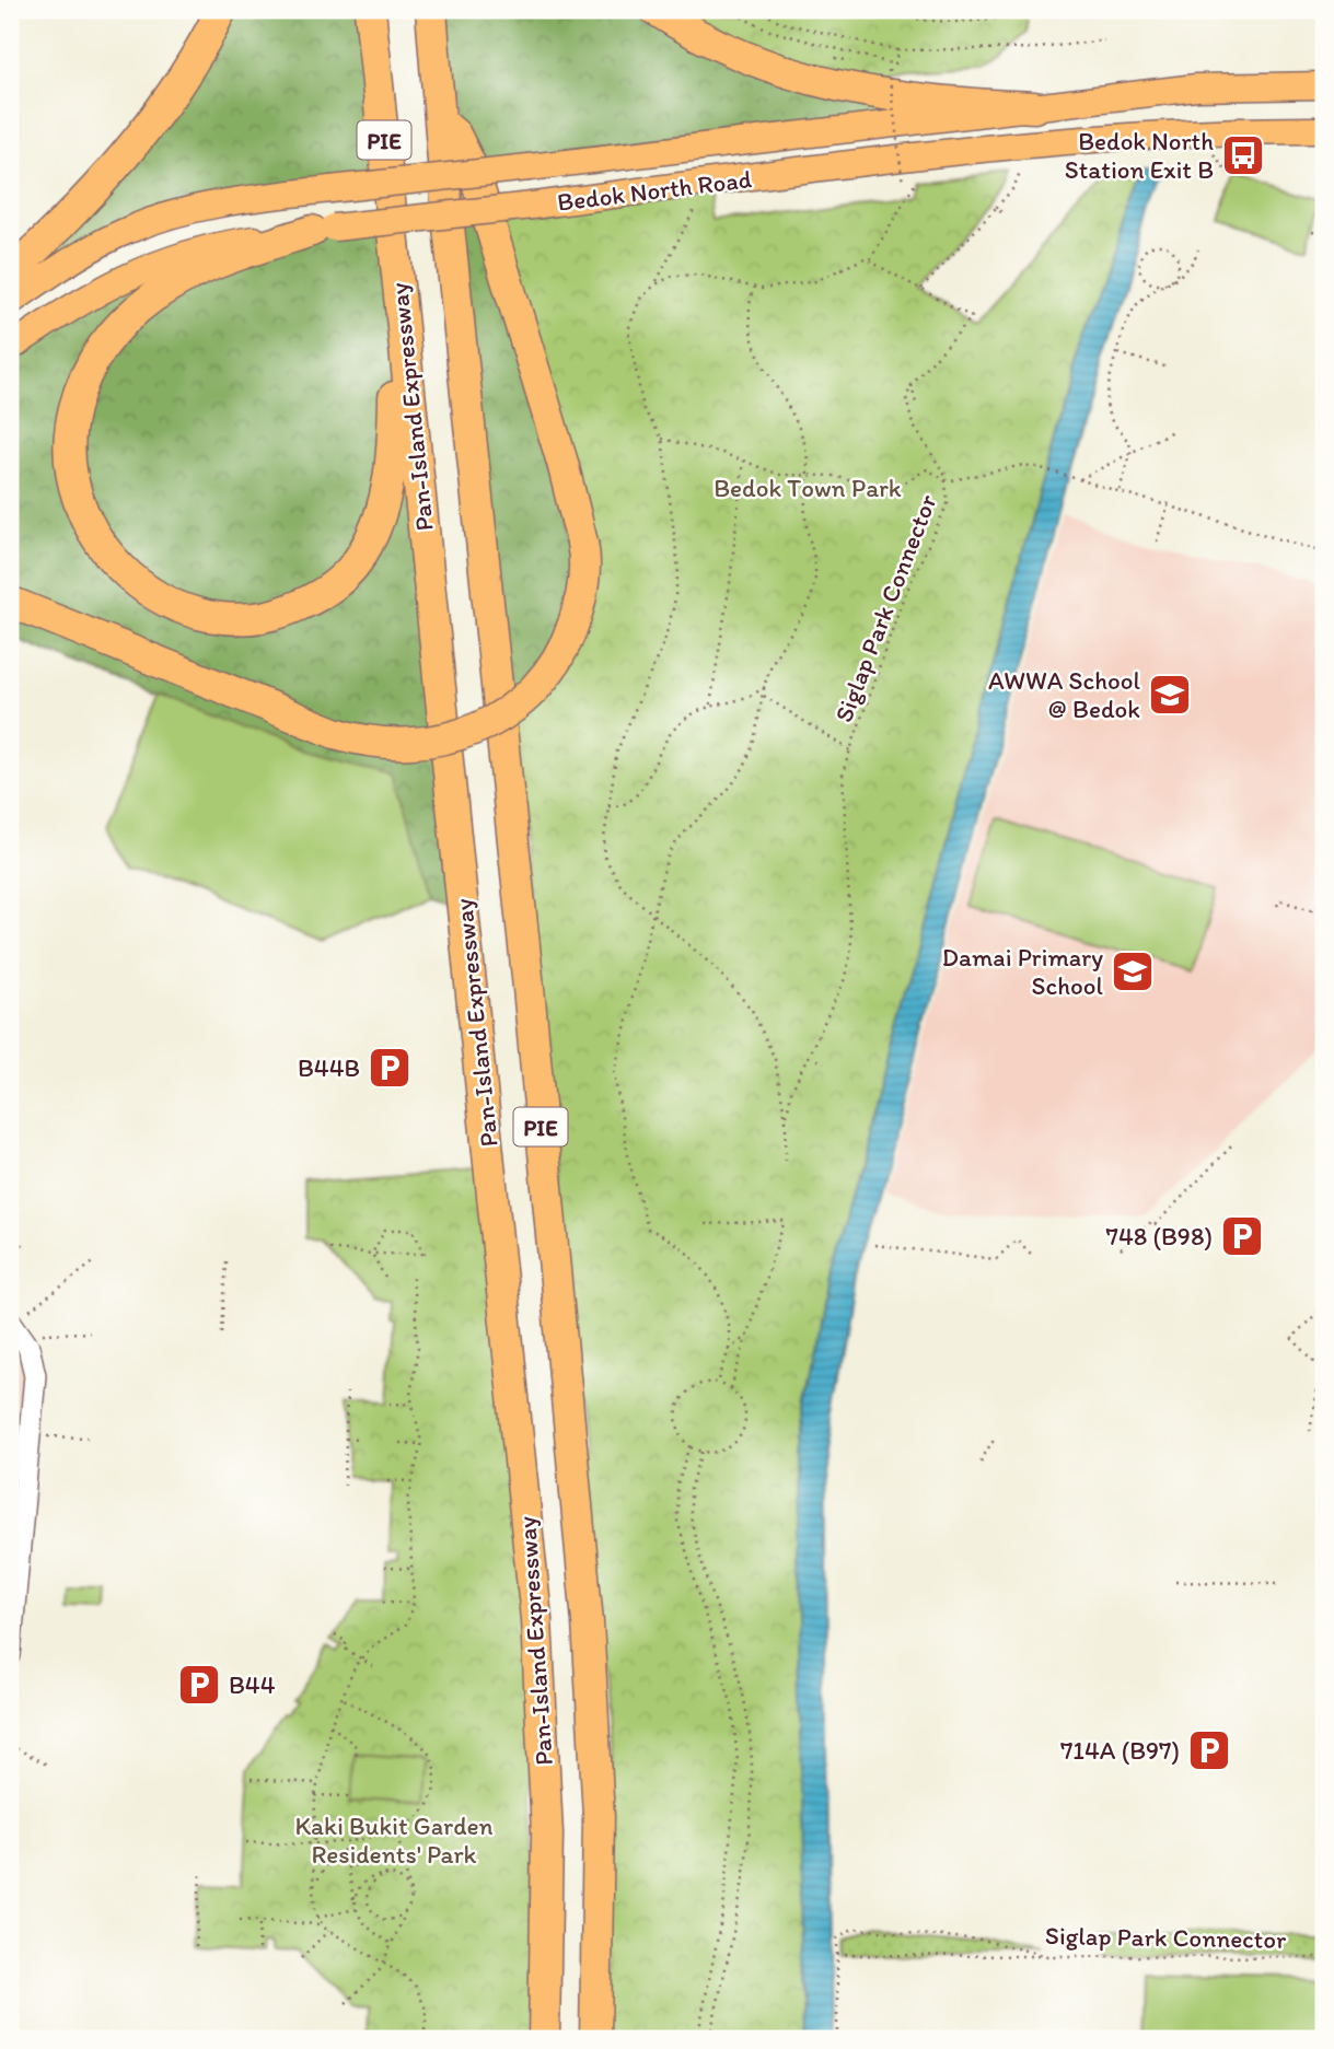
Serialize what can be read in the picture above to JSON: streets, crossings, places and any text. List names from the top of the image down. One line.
{"streets":{"highway":["PIE","Pan-Island Expressway"],"main road":["Bedok North Road"],"path":["Siglap Park Connector"]},"parks":["Bedok Town Park","Kaki Bukit Garden Residents' Park"],"places":{"bus stop":["Bedok North Station Exit B"],"school or university":["AWWA School @ Bedok","Damai Primary School"],"parking":["B44B","748 (B98)","B44","714A (B97)"]}}
